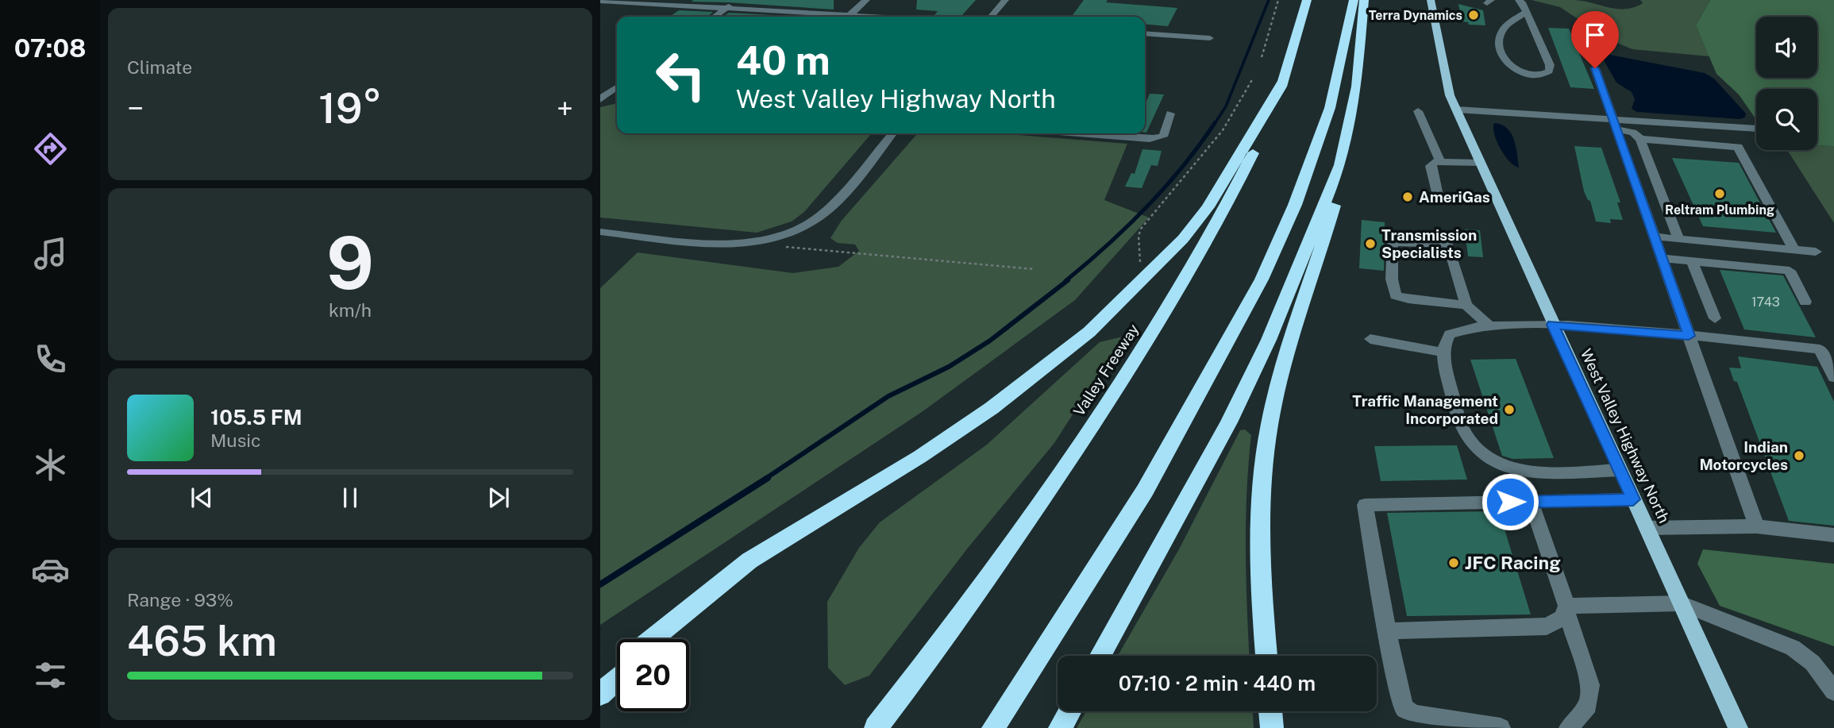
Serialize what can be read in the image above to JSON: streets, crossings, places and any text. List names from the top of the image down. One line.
{"streets":{"highway":["Valley Freeway"],"main road":["West Valley Highway North"]},"places":["Terra Dynamics","Reltram Plumbing","AmeriGas","Transmission Specialists","Traffic Management Incorporated","Indian Motorcycles","JFC Racing"],"house_numbers":["1743"],"page":{"tabs":"07:08","tile":["Climate",["9","km/h"],["Range · 93%","465 km"]],"turn":["40 m","West Valley Highway North"],"heat":["−","19°","+"],"song":["105.5 FM","Music"],"limit":"20","trip":"07:10 · 2 min · 440 m"}}
